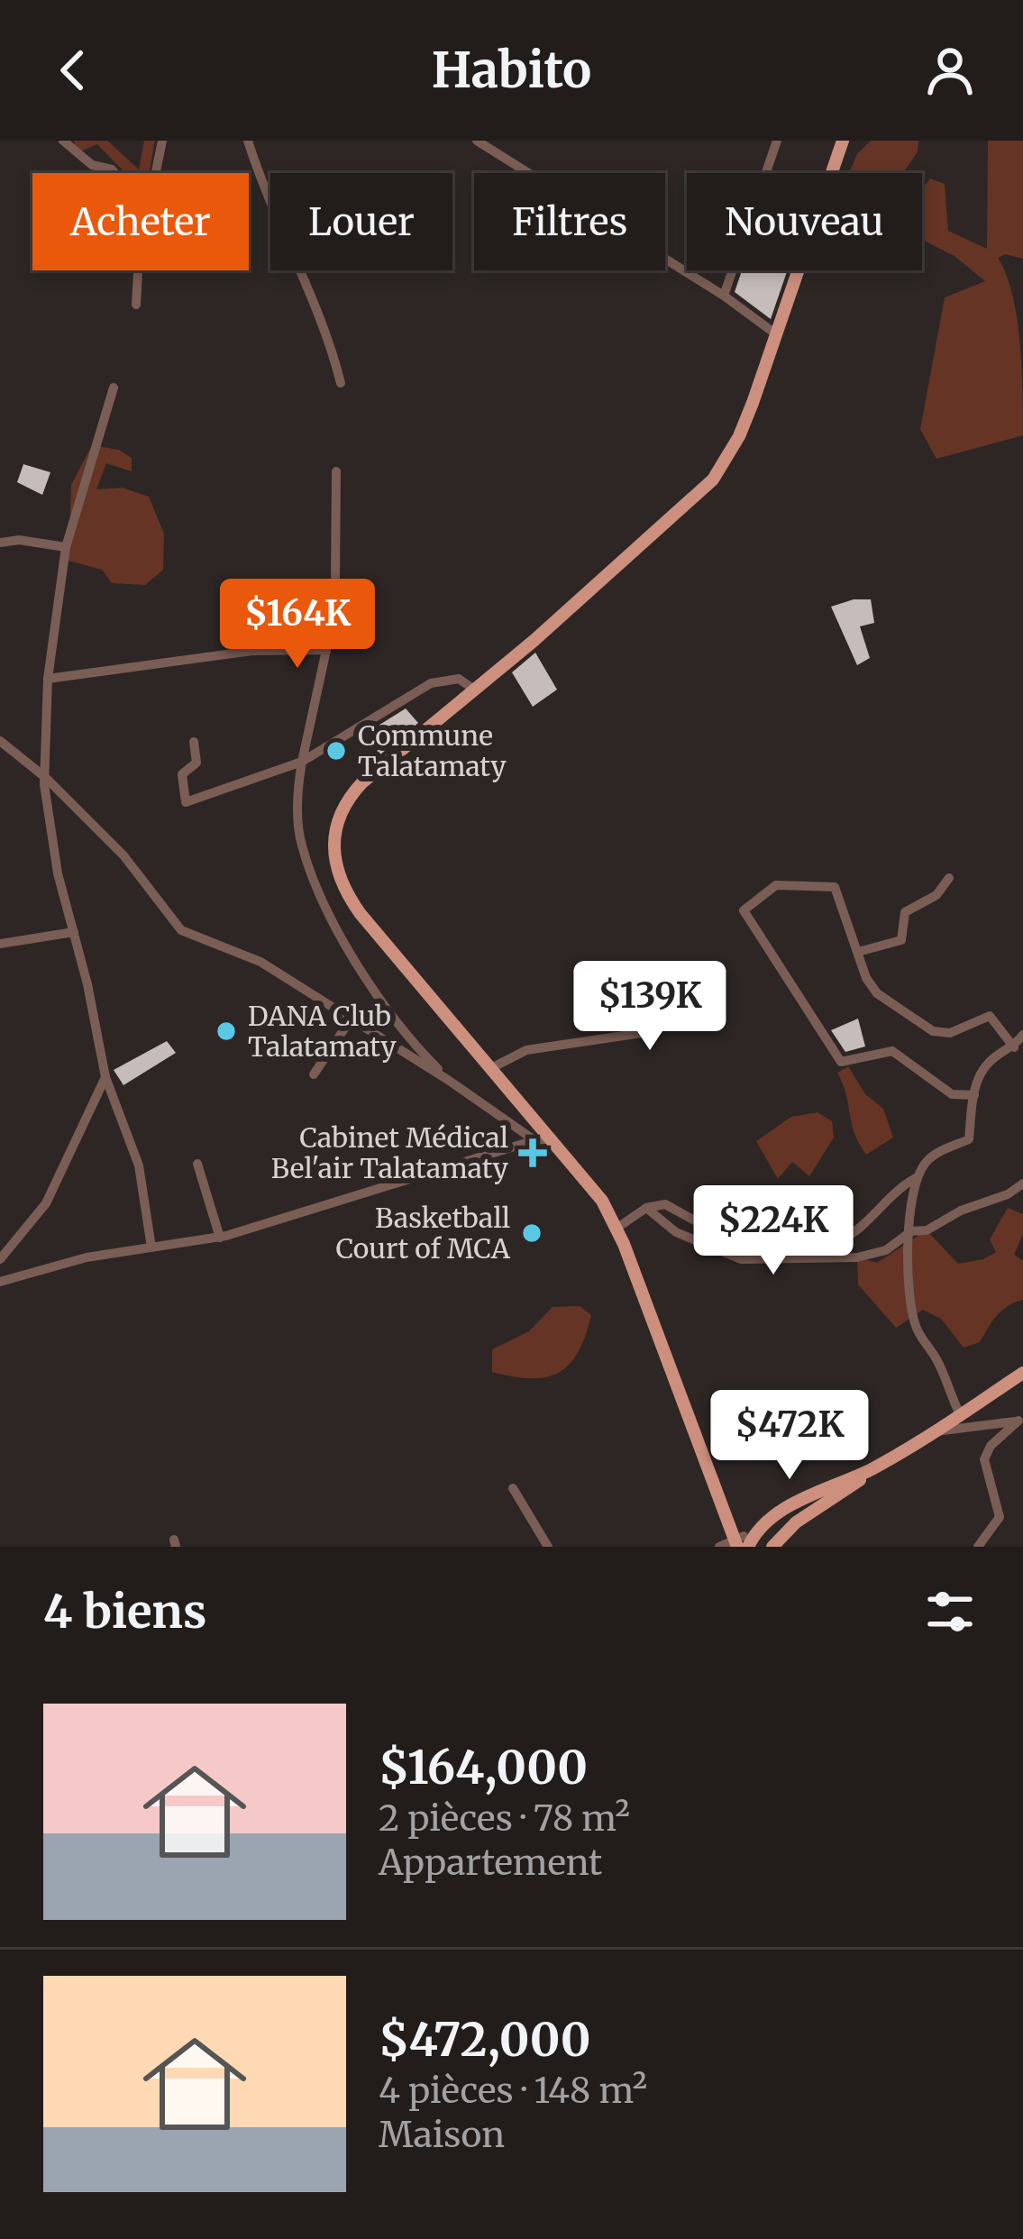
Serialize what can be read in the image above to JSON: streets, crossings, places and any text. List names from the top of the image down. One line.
{"places":{"other":["Commune Talatamaty","DANA Club Talatamaty","Basketball Court of MCA"],"health":["Cabinet Médical Bel'air Talatamaty"]},"page":{"header":"Habito","chip":["Acheter","Louer","Filtres","Nouveau"],"price":["$164K","$139K","$224K","$472K"],"heading":"4 biens","list":[{"name":"$164,000","note":"2 pièces · 78 m² · Appartement"},{"name":"$472,000","note":"4 pièces · 148 m² · Maison"}]}}
